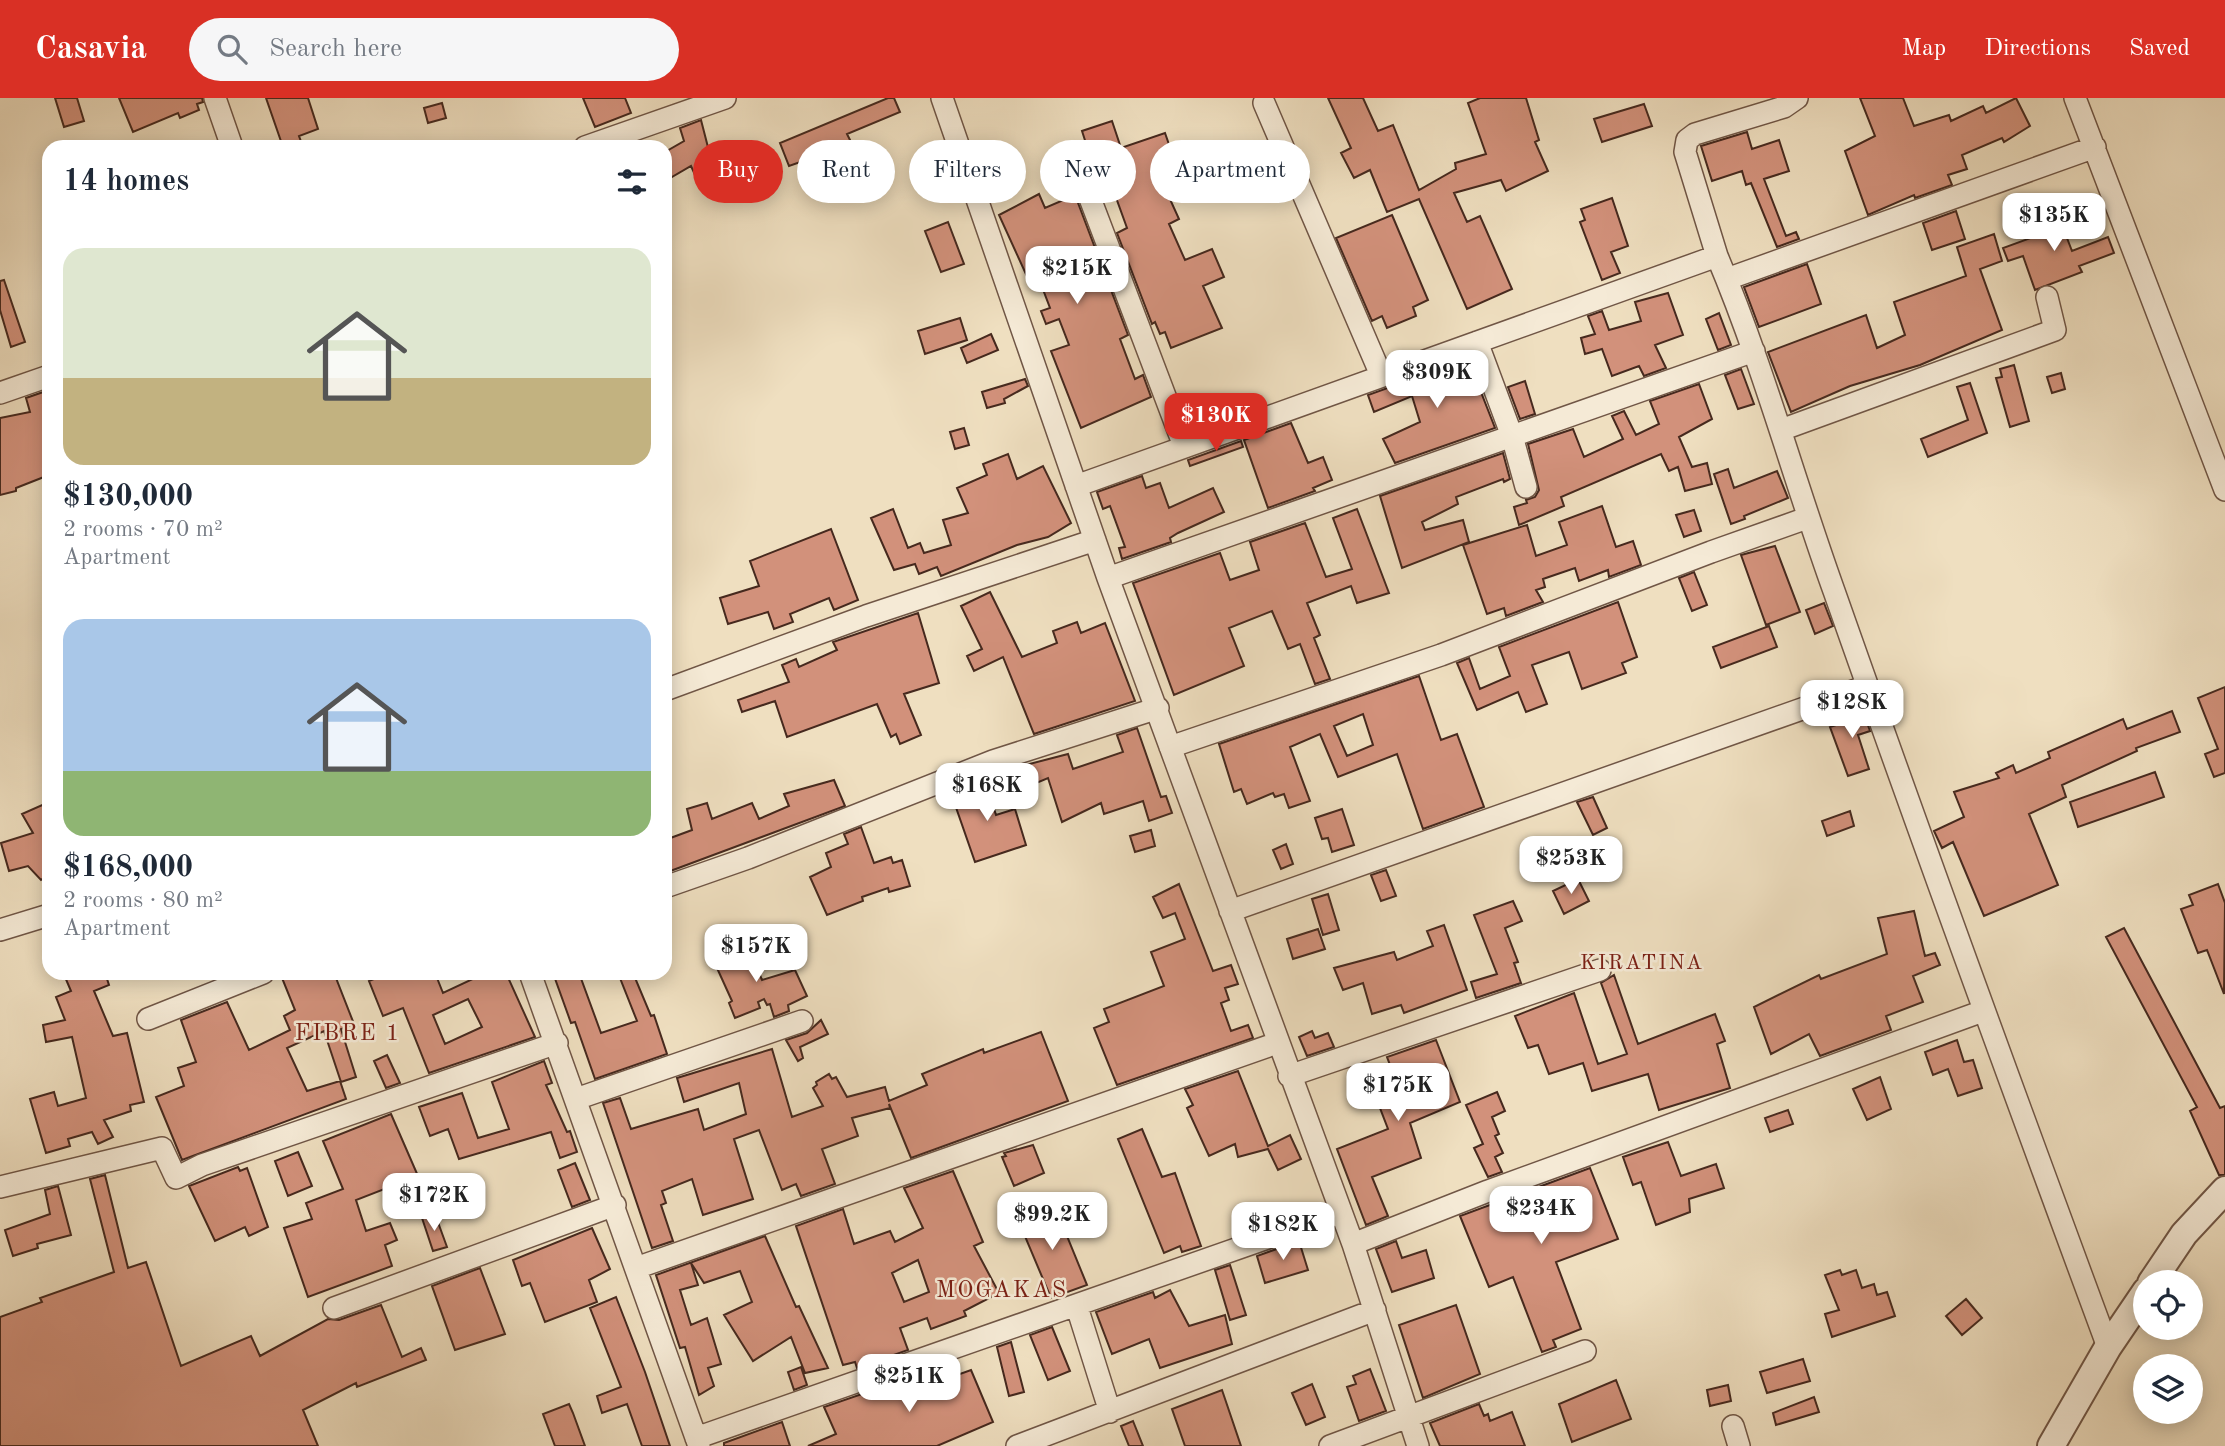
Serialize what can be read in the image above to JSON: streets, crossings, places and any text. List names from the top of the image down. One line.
{"districts":["KIRATINA","FIBRE 1","MOGAKAS"],"page":{"header":"Casavia","search":"Search here","nav":["Map","Directions","Saved"],"chip":["Buy","Rent","Filters","New","Apartment"],"heading":"14 homes","price":["$135K","$215K","$309K","$130K","$128K","$168K","$253K","$157K","$175K","$172K","$234K","$99.2K","$182K","$251K"],"list":[{"name":"$130,000","note":"2 rooms · 70 m² · Apartment"},{"name":"$168,000","note":"2 rooms · 80 m² · Apartment"}]}}
